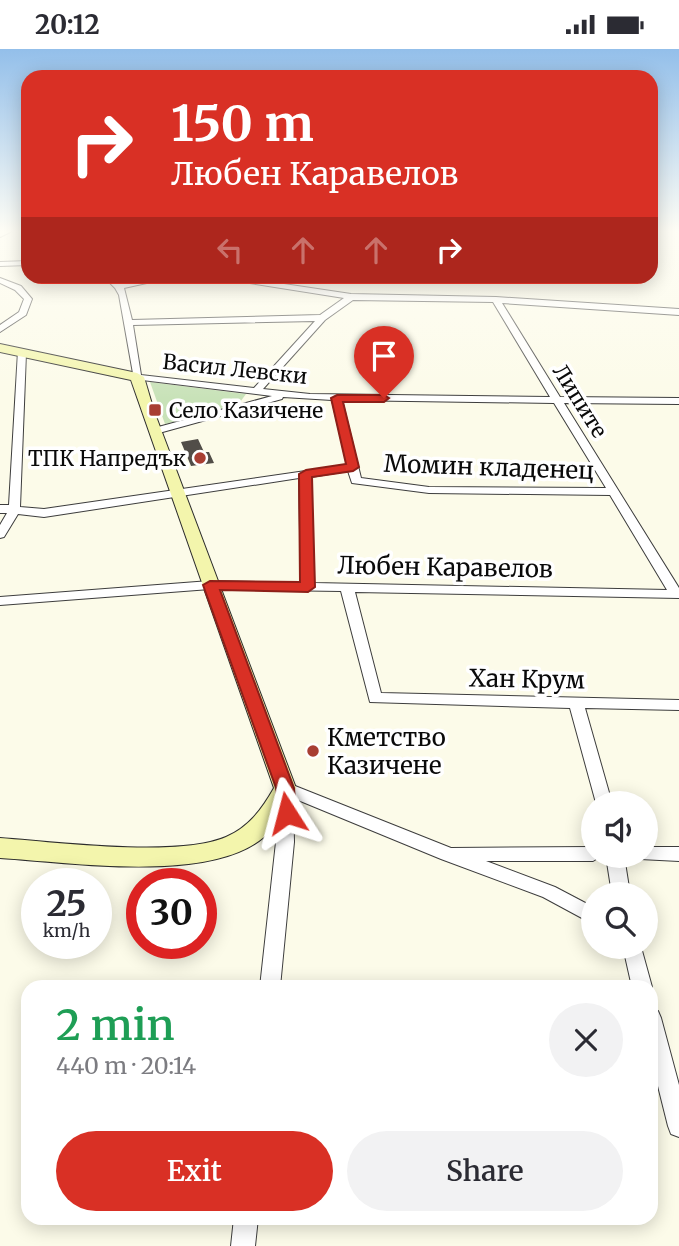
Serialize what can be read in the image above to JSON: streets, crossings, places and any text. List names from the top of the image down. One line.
{"streets":{"street":["Васил Левски","Липите","Момин кладенец","Любен Каравелов","Хан Крум"]},"crossings":[["Васил Левски","Липите"],["Липите","Момин кладенец"],["Липите","Любен Каравелов"],["Любен Каравелов","Хан Крум"]],"places":{"transit":["Село Казичене"],"other":["ТПК Напредък","Кметство Казичене"]},"page":{"status":"20:12","turn":["150 m","Любен Каравелов"],"speed":"25 km/h","limit":"30","heading":["2 min","440 m · 20:14"],"buttons":["Exit","Share"]}}
